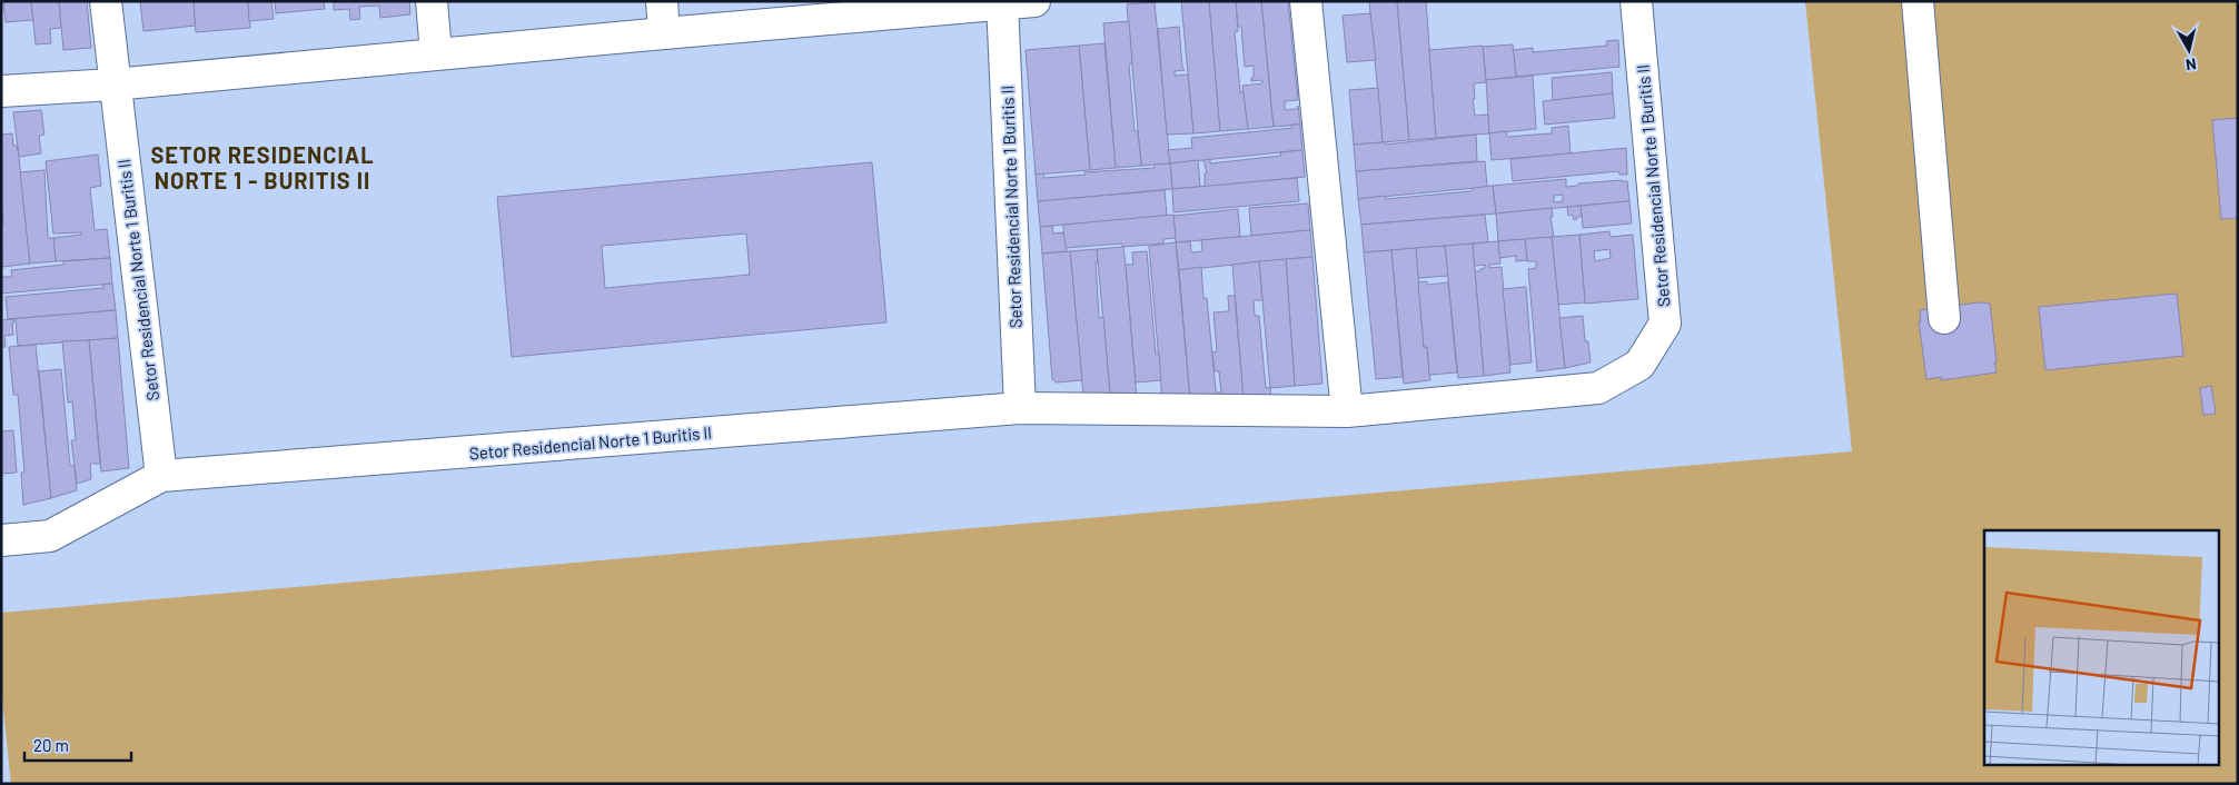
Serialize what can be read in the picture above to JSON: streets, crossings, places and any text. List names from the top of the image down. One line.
{"streets":{"street":["Setor Residencial Norte 1 Buritis II"]},"districts":["SETOR RESIDENCIAL NORTE 1 - BURITIS II"],"scale_bar":"20 m","north":"bottom"}
